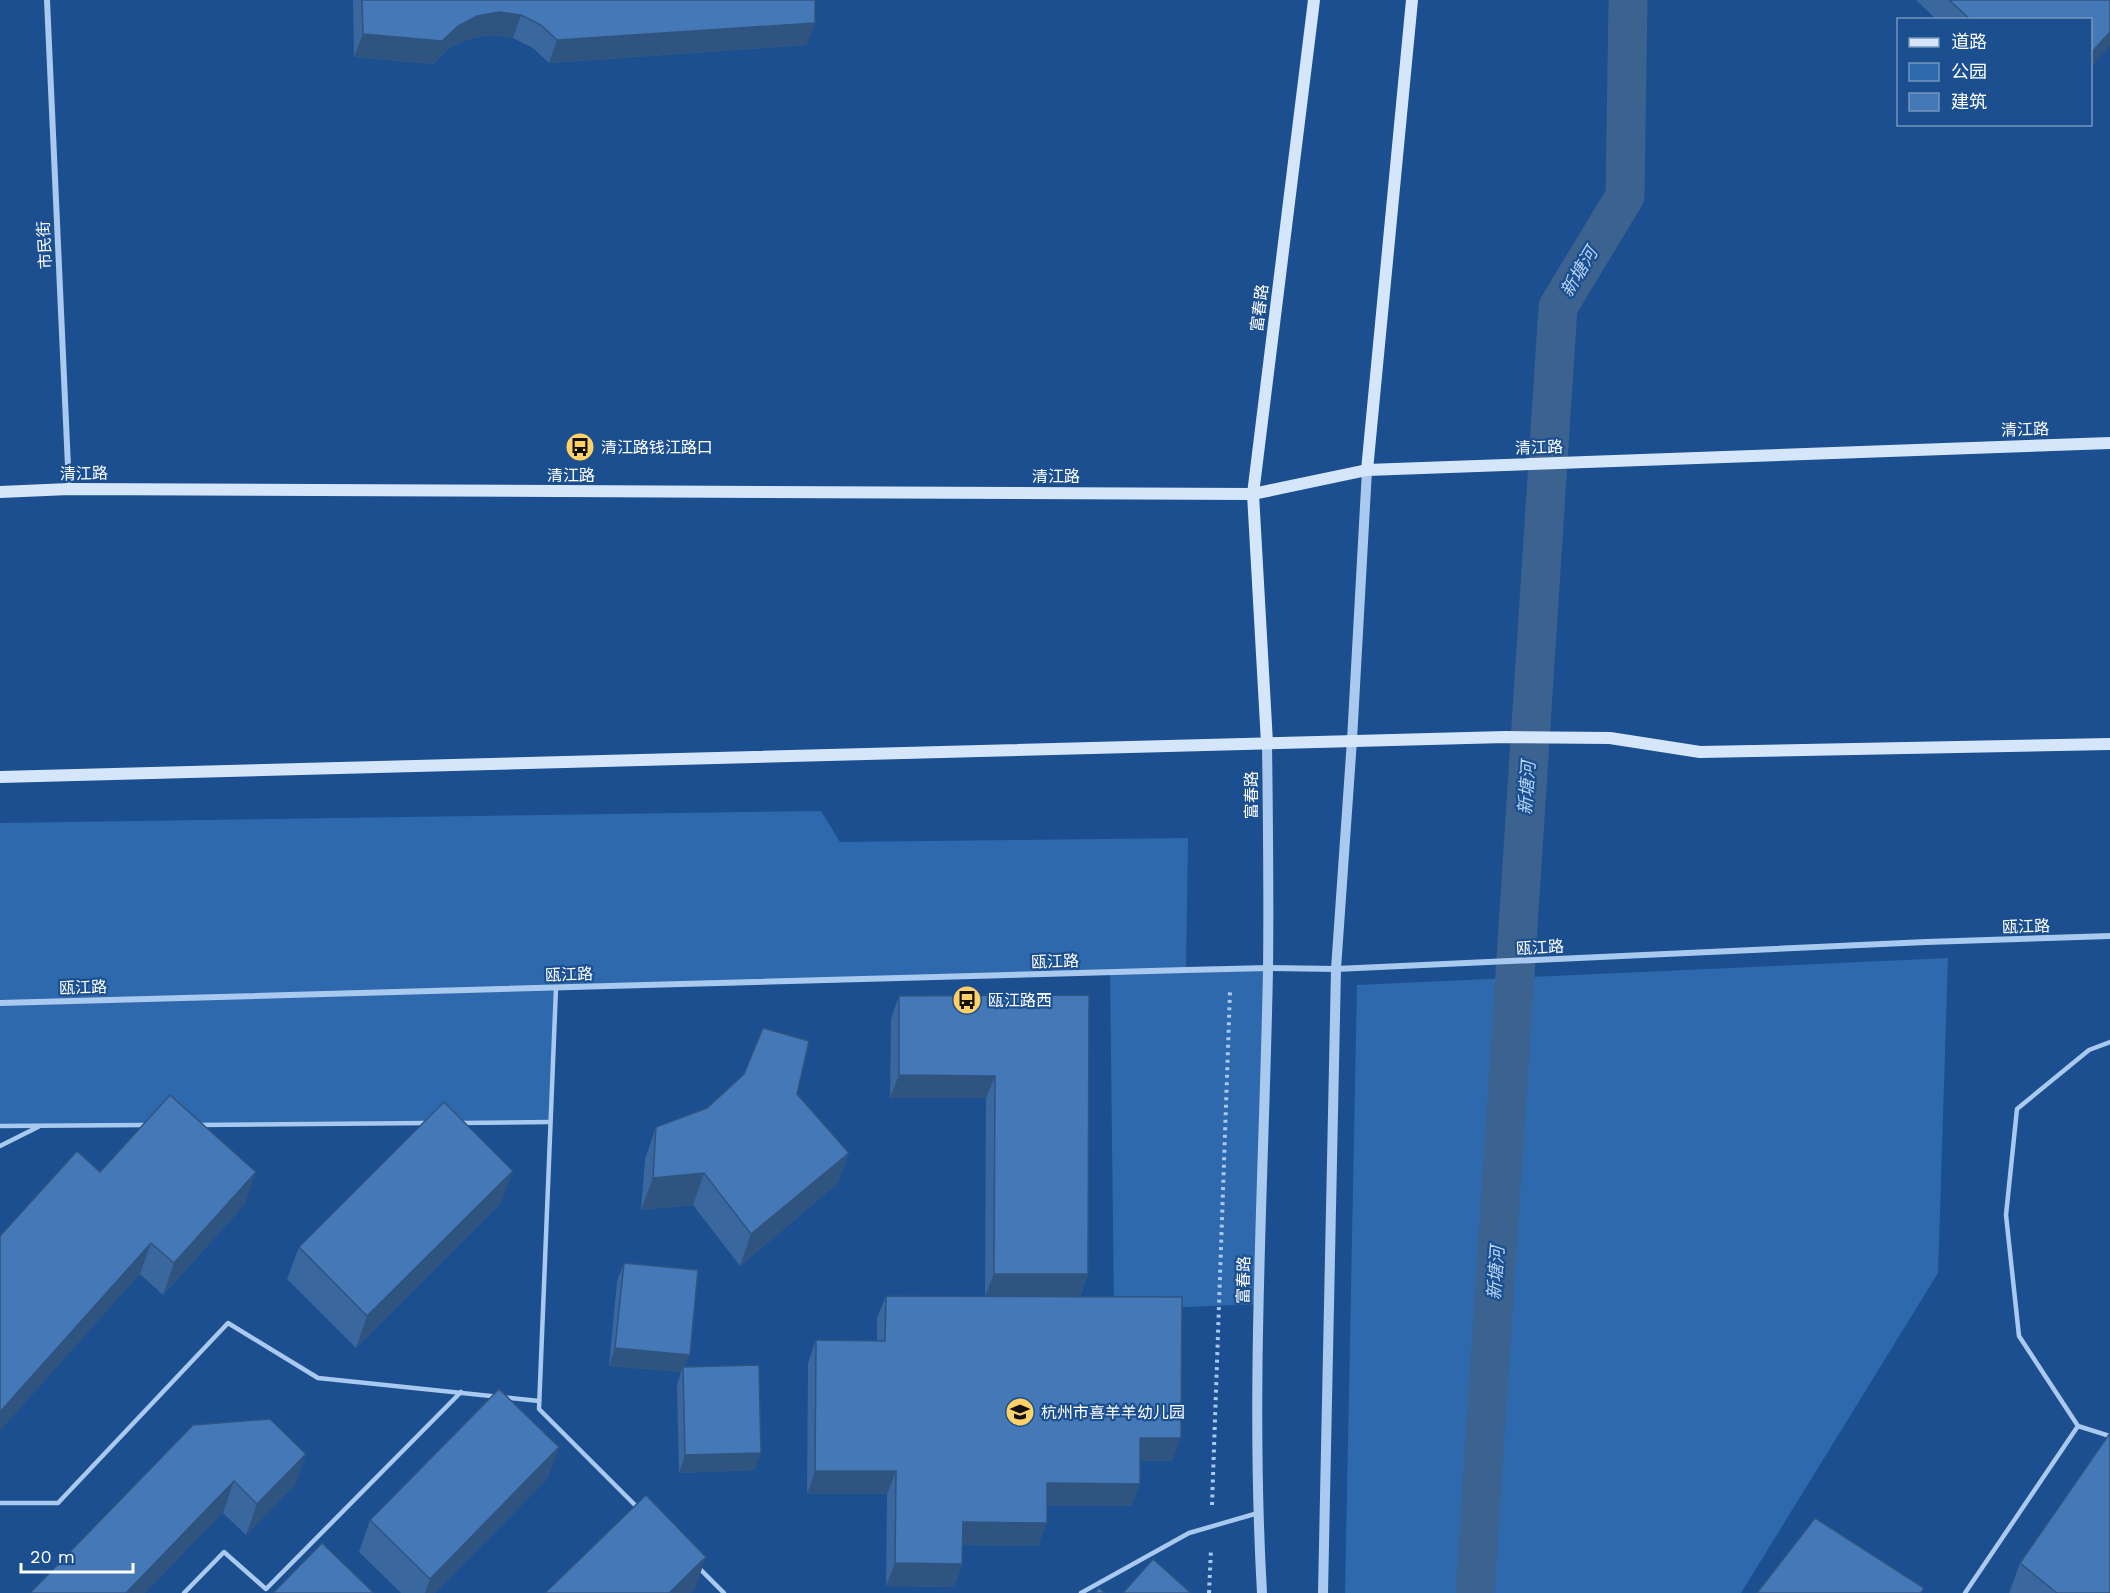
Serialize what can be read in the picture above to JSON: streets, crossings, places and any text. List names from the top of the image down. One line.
{"streets":{"main road":["富春路","清江路"],"street":["市民街","瓯江路"]},"crossings":[["市民街","清江路"],["富春路","清江路"],["富春路","瓯江路"]],"water":["新塘河"],"places":{"bus stop":["清江路钱江路口","瓯江路西"],"school or university":["杭州市喜羊羊幼儿园"]},"legend":["道路","公园","建筑"],"scale_bar":"20 m"}
